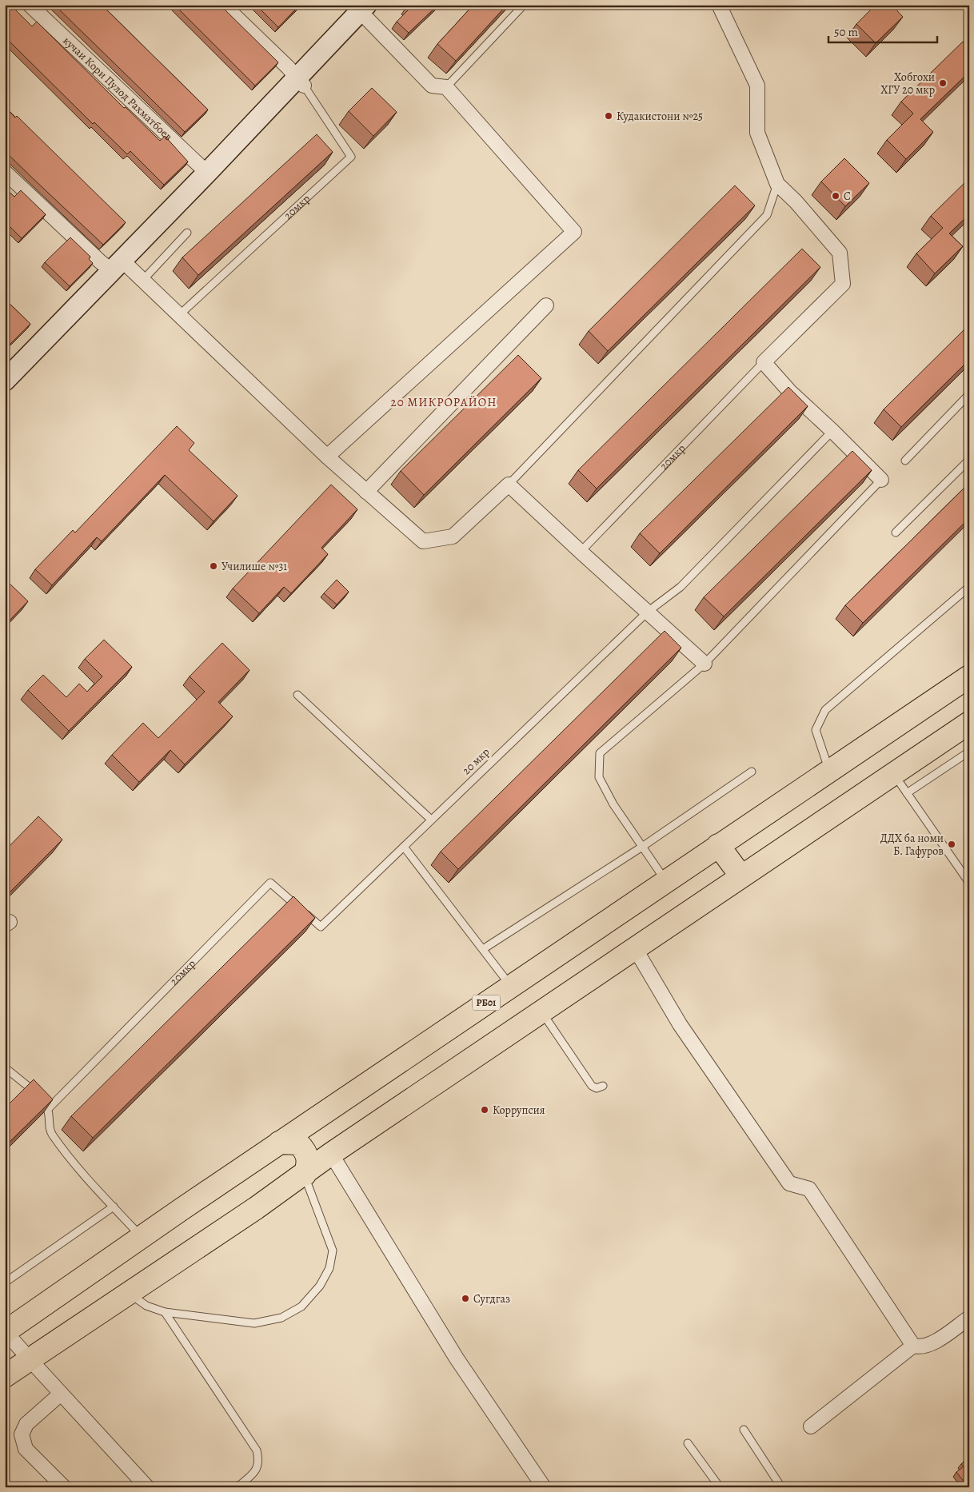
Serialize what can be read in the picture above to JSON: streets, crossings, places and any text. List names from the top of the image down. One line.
{"streets":{"highway":["РБ01"],"street":["кучаи Кори Пулод Рахматбоев","20мкр"],"lane":["20 мкр"]},"crossings":[["20мкр","20 мкр"]],"districts":["20 МИКРОРАЙОН"],"places":["Хобгохи ХГУ 20 мкр","Кудакистони №25","С","Училише №31","ДДХ ба номи Б. Гафуров","Коррупсия","Сугдгаз"],"scale_bar":"50 m"}
